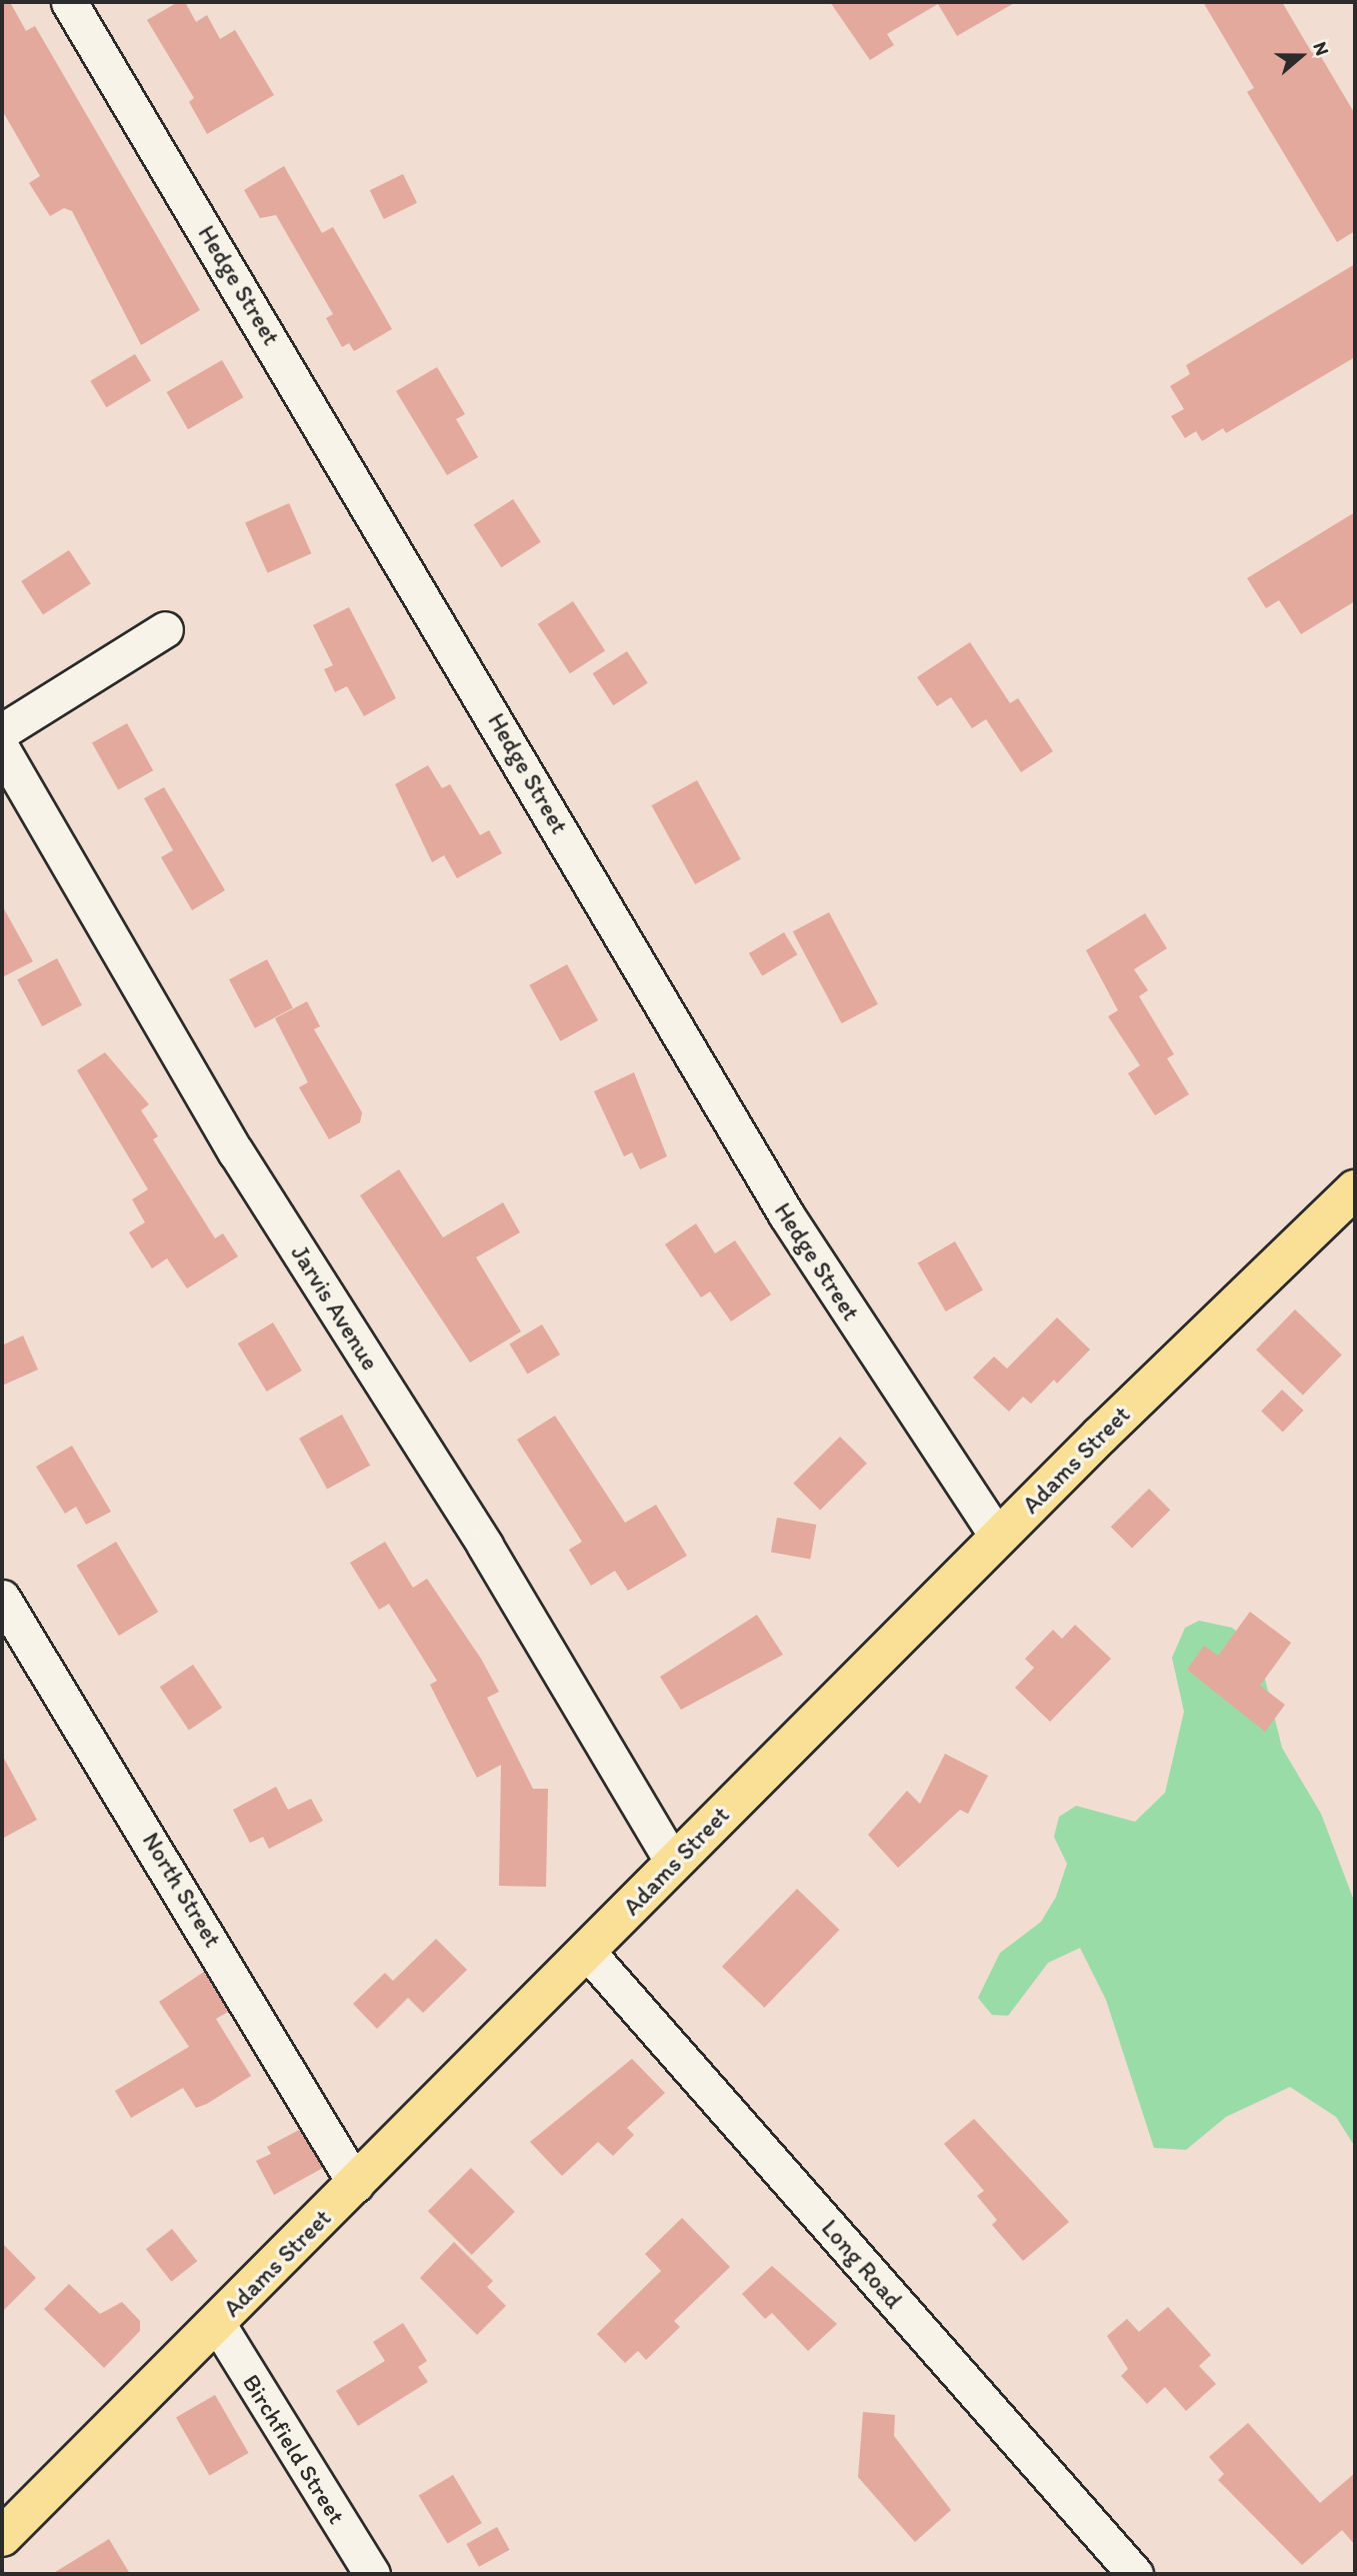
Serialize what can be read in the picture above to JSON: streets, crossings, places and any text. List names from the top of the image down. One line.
{"streets":{"main road":["Adams Street"],"street":["Hedge Street","Jarvis Avenue","North Street","Long Road","Birchfield Street"]},"crossings":[["Hedge Street","Adams Street"],["Jarvis Avenue","Adams Street"],["Adams Street","North Street"],["Adams Street","Long Road"],["Adams Street","Birchfield Street"]],"north":"right"}
